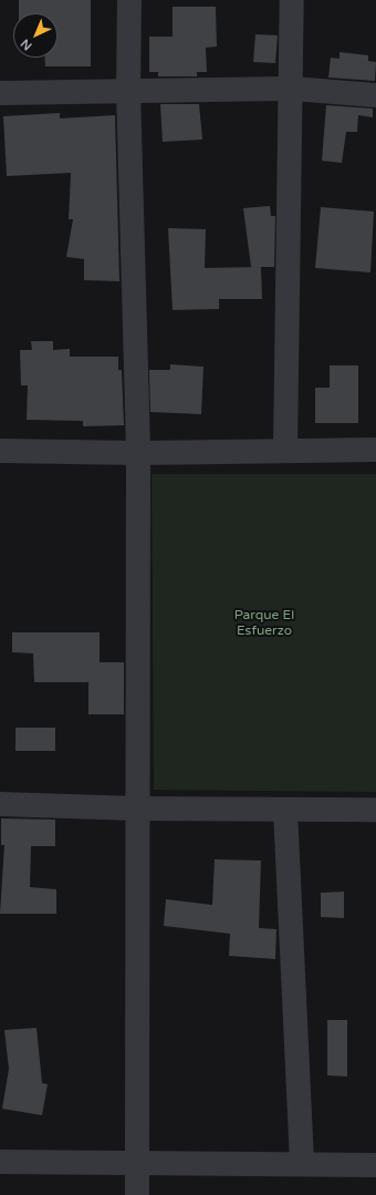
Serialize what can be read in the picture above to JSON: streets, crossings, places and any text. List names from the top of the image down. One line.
{"parks":["Parque El Esfuerzo"],"north":"bottom left"}
